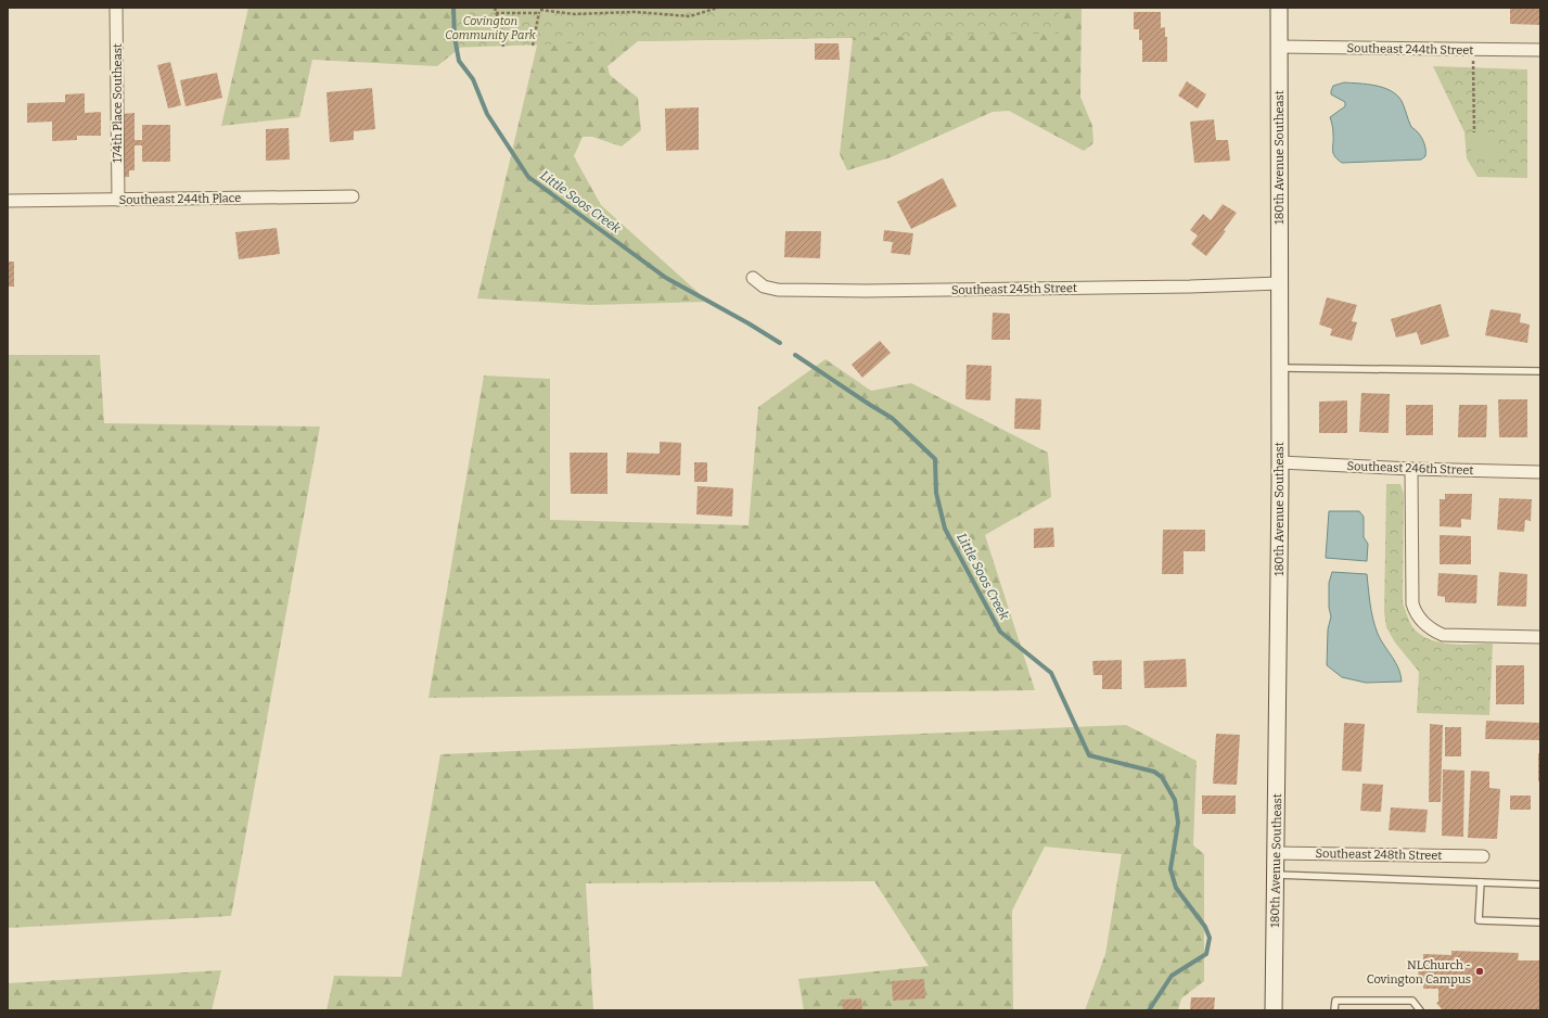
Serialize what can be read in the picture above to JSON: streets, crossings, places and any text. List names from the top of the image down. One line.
{"streets":{"street":["Southeast 244th Street","174th Place Southeast","180th Avenue Southeast","Southeast 244th Place","Southeast 245th Street","Southeast 246th Street","Southeast 248th Street"]},"crossings":[["Southeast 244th Street","180th Avenue Southeast"],["174th Place Southeast","Southeast 244th Place"],["180th Avenue Southeast","Southeast 245th Street"],["180th Avenue Southeast","Southeast 246th Street"],["180th Avenue Southeast","Southeast 248th Street"]],"water":["Little Soos Creek"],"parks":["Covington Community Park"],"places":["NLChurch - Covington Campus"]}
